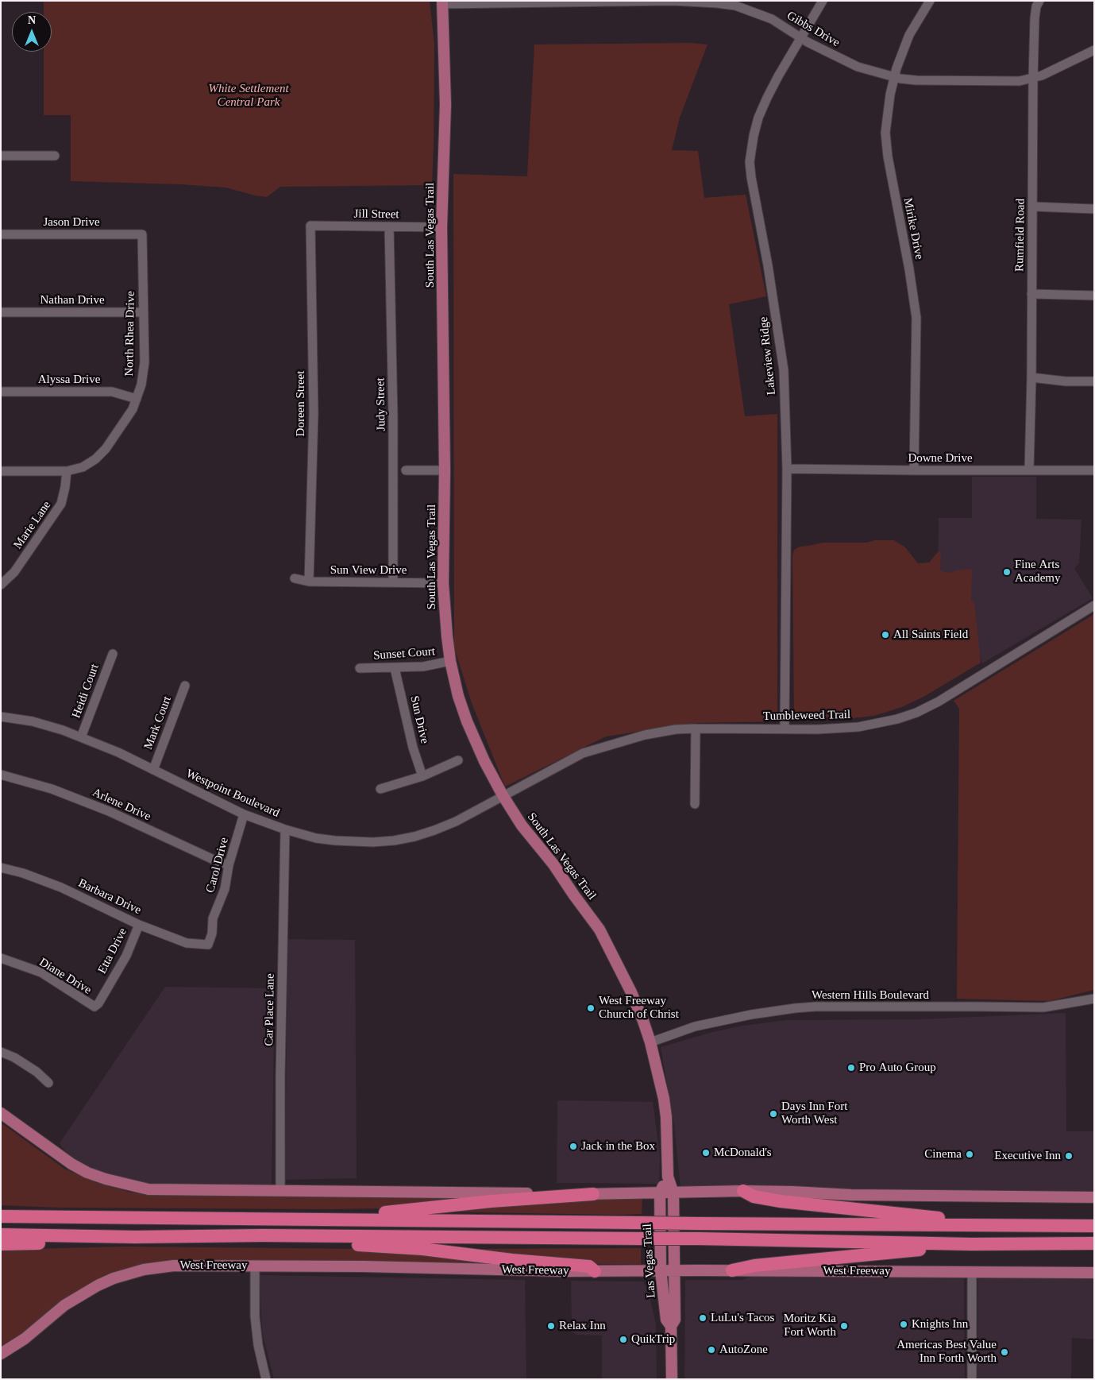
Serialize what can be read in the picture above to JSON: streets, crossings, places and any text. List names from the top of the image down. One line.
{"streets":{"main road":["South Las Vegas Trail","Las Vegas Trail","West Freeway"],"street":["Gibbs Drive","Jill Street","Jason Drive","Mirike Drive","Rumfield Road","Nathan Drive","North Rhea Drive","Lakeview Ridge","Alyssa Drive","Doreen Street","Judy Street","Downe Drive","Marie Lane","Sun View Drive","Sunset Court","Heidi Court","Tumbleweed Trail","Sun Drive","Mark Court","Westpoint Boulevard","Arlene Drive","Carol Drive","Barbara Drive","Etta Drive","Diane Drive","Western Hills Boulevard","Car Place Lane"]},"crossings":[["Gibbs Drive","Mirike Drive"],["Gibbs Drive","South Las Vegas Trail"],["Gibbs Drive","Rumfield Road"],["Gibbs Drive","Lakeview Ridge"],["Jill Street","South Las Vegas Trail"],["Jill Street","Doreen Street"],["Jill Street","Judy Street"],["Jason Drive","North Rhea Drive"],["Mirike Drive","Downe Drive"],["South Las Vegas Trail","Sun View Drive"],["South Las Vegas Trail","Sunset Court"],["South Las Vegas Trail","Tumbleweed Trail"],["South Las Vegas Trail","Westpoint Boulevard"],["South Las Vegas Trail","Western Hills Boulevard"],["South Las Vegas Trail","Las Vegas Trail"],["Rumfield Road","Downe Drive"],["Nathan Drive","North Rhea Drive"],["North Rhea Drive","Alyssa Drive"],["North Rhea Drive","Marie Lane"],["Lakeview Ridge","Downe Drive"],["Lakeview Ridge","Tumbleweed Trail"],["Doreen Street","Sun View Drive"],["Judy Street","Sun View Drive"],["Sunset Court","Sun Drive"],["Heidi Court","Westpoint Boulevard"],["Tumbleweed Trail","Westpoint Boulevard"],["Mark Court","Westpoint Boulevard"],["Westpoint Boulevard","Carol Drive"],["Westpoint Boulevard","Car Place Lane"],["Arlene Drive","Carol Drive"],["Carol Drive","Barbara Drive"],["Barbara Drive","Etta Drive"],["Etta Drive","Diane Drive"],["Las Vegas Trail","West Freeway"]],"parks":["White Settlement Central Park"],"places":["Fine Arts Academy","All Saints Field","West Freeway Church of Christ","Pro Auto Group","Days Inn Fort Worth West","Jack in the Box","McDonald's","Cinema","Executive Inn","LuLu's Tacos","Knights Inn","Relax Inn","Moritz Kia Fort Worth","QuikTrip","AutoZone","Americas Best Value Inn Forth Worth"],"north":"top"}
